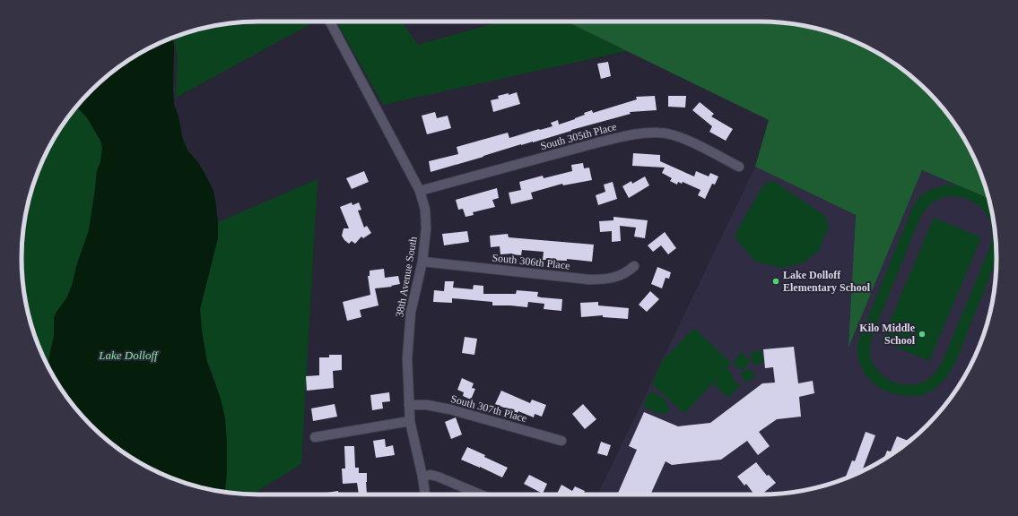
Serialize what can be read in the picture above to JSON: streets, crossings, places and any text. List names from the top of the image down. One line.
{"streets":{"street":["South 305th Place","South 306th Place","38th Avenue South","South 307th Place"]},"crossings":[["South 305th Place","38th Avenue South"],["South 306th Place","38th Avenue South"],["38th Avenue South","South 307th Place"]],"water":["Lake Dolloff"],"places":["Lake Dolloff Elementary School","Kilo Middle School"]}
